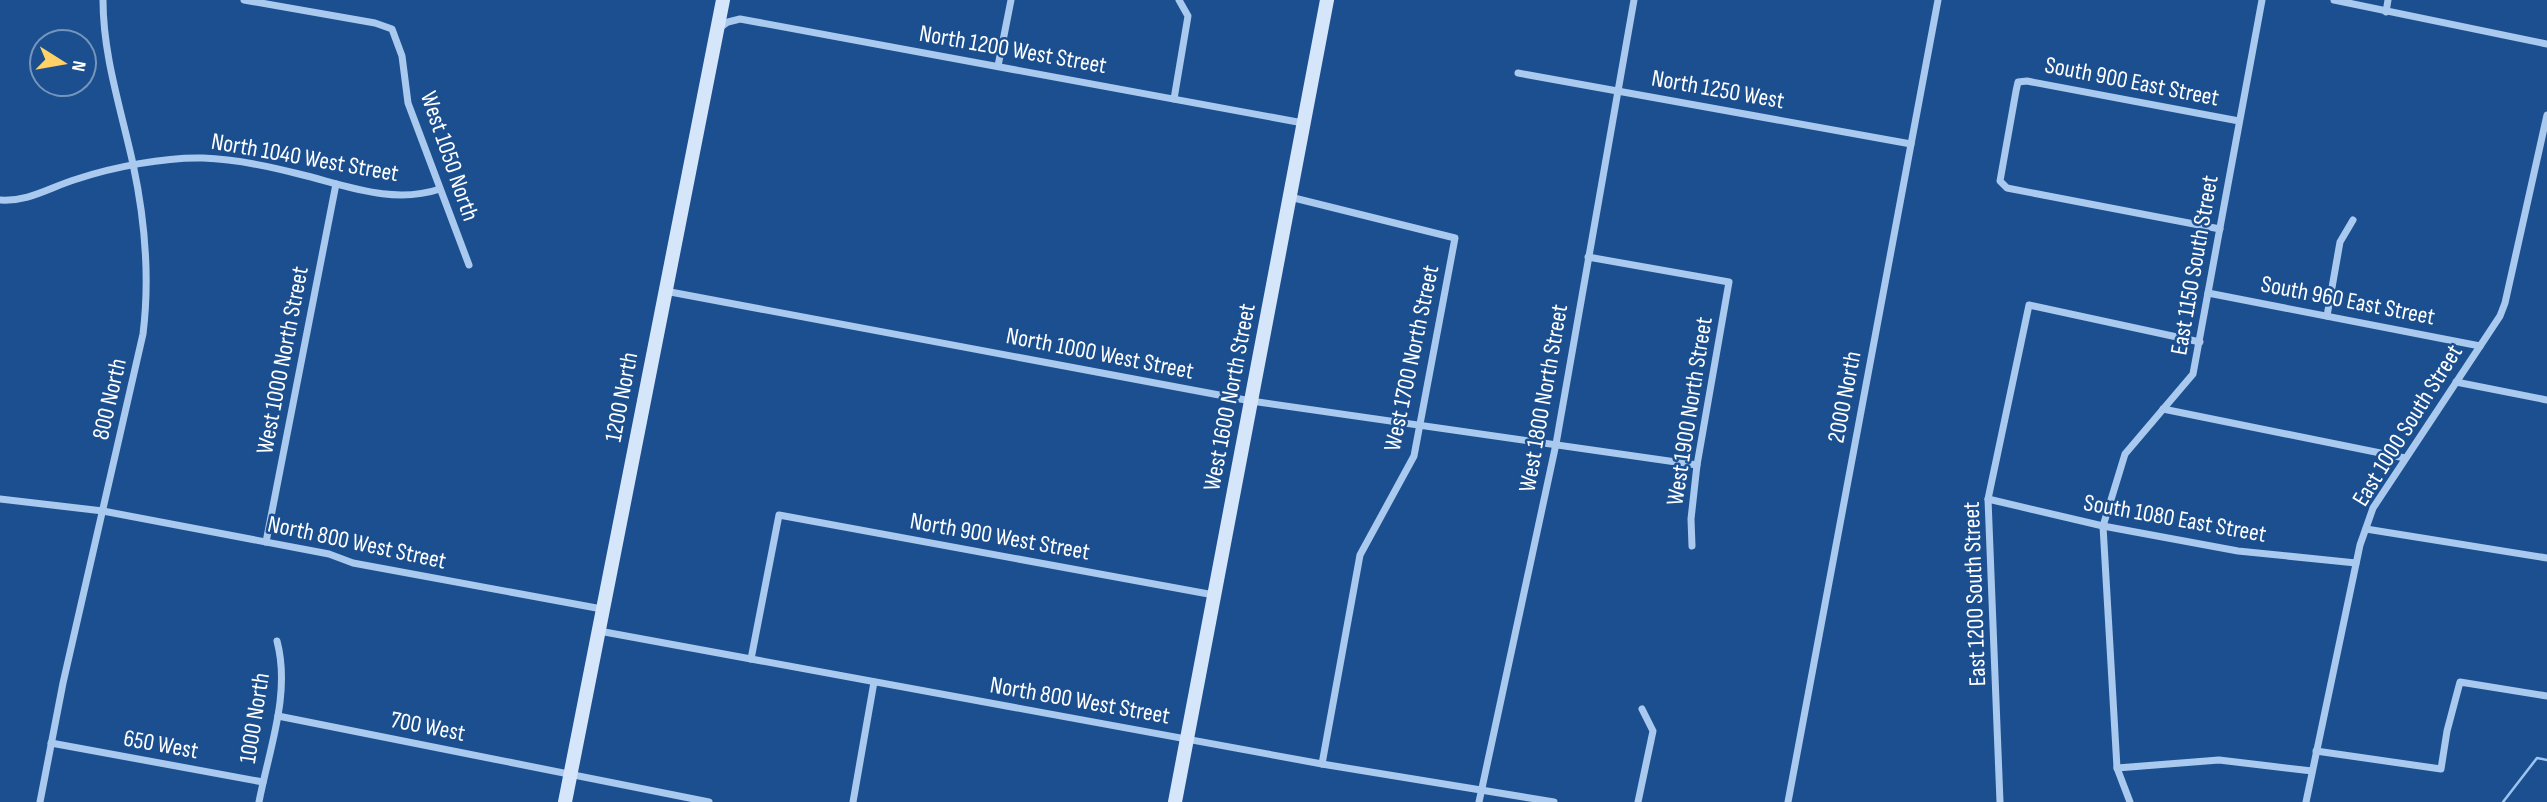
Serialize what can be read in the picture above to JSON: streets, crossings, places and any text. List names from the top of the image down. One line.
{"streets":{"street":["North 1200 West Street","South 900 East Street","North 1250 West","West 1050 North","North 1040 West Street","East 1150 South Street","South 960 East Street","North 1000 West Street","West 1700 North Street","West 1000 North Street","1200 North","West 1600 North Street","2000 North","West 1800 North Street","800 North","West 1900 North Street","East 1000 South Street","South 1080 East Street","North 900 West Street","North 800 West Street","East 1200 South Street","1000 North","700 West","650 West"]},"crossings":[["North 1200 West Street","1200 North"],["North 1200 West Street","West 1600 North Street"],["South 900 East Street","East 1150 South Street"],["North 1250 West","2000 North"],["North 1250 West","West 1800 North Street"],["West 1050 North","North 1040 West Street"],["North 1040 West Street","West 1000 North Street"],["North 1040 West Street","800 North"],["East 1150 South Street","South 960 East Street"],["East 1150 South Street","South 1080 East Street"],["East 1150 South Street","East 1200 South Street"],["South 960 East Street","East 1000 South Street"],["North 1000 West Street","West 1700 North Street"],["North 1000 West Street","1200 North"],["North 1000 West Street","West 1600 North Street"],["North 1000 West Street","West 1800 North Street"],["North 1000 West Street","West 1900 North Street"],["West 1700 North Street","West 1600 North Street"],["West 1700 North Street","North 800 West Street"],["West 1000 North Street","North 800 West Street"],["1200 North","North 800 West Street"],["1200 North","700 West"],["West 1600 North Street","North 900 West Street"],["West 1600 North Street","North 800 West Street"],["West 1800 North Street","West 1900 North Street"],["West 1800 North Street","North 800 West Street"],["800 North","North 800 West Street"],["800 North","650 West"],["East 1000 South Street","South 1080 East Street"],["South 1080 East Street","East 1200 South Street"],["North 900 West Street","North 800 West Street"],["1000 North","700 West"],["1000 North","650 West"]],"north":"right"}
